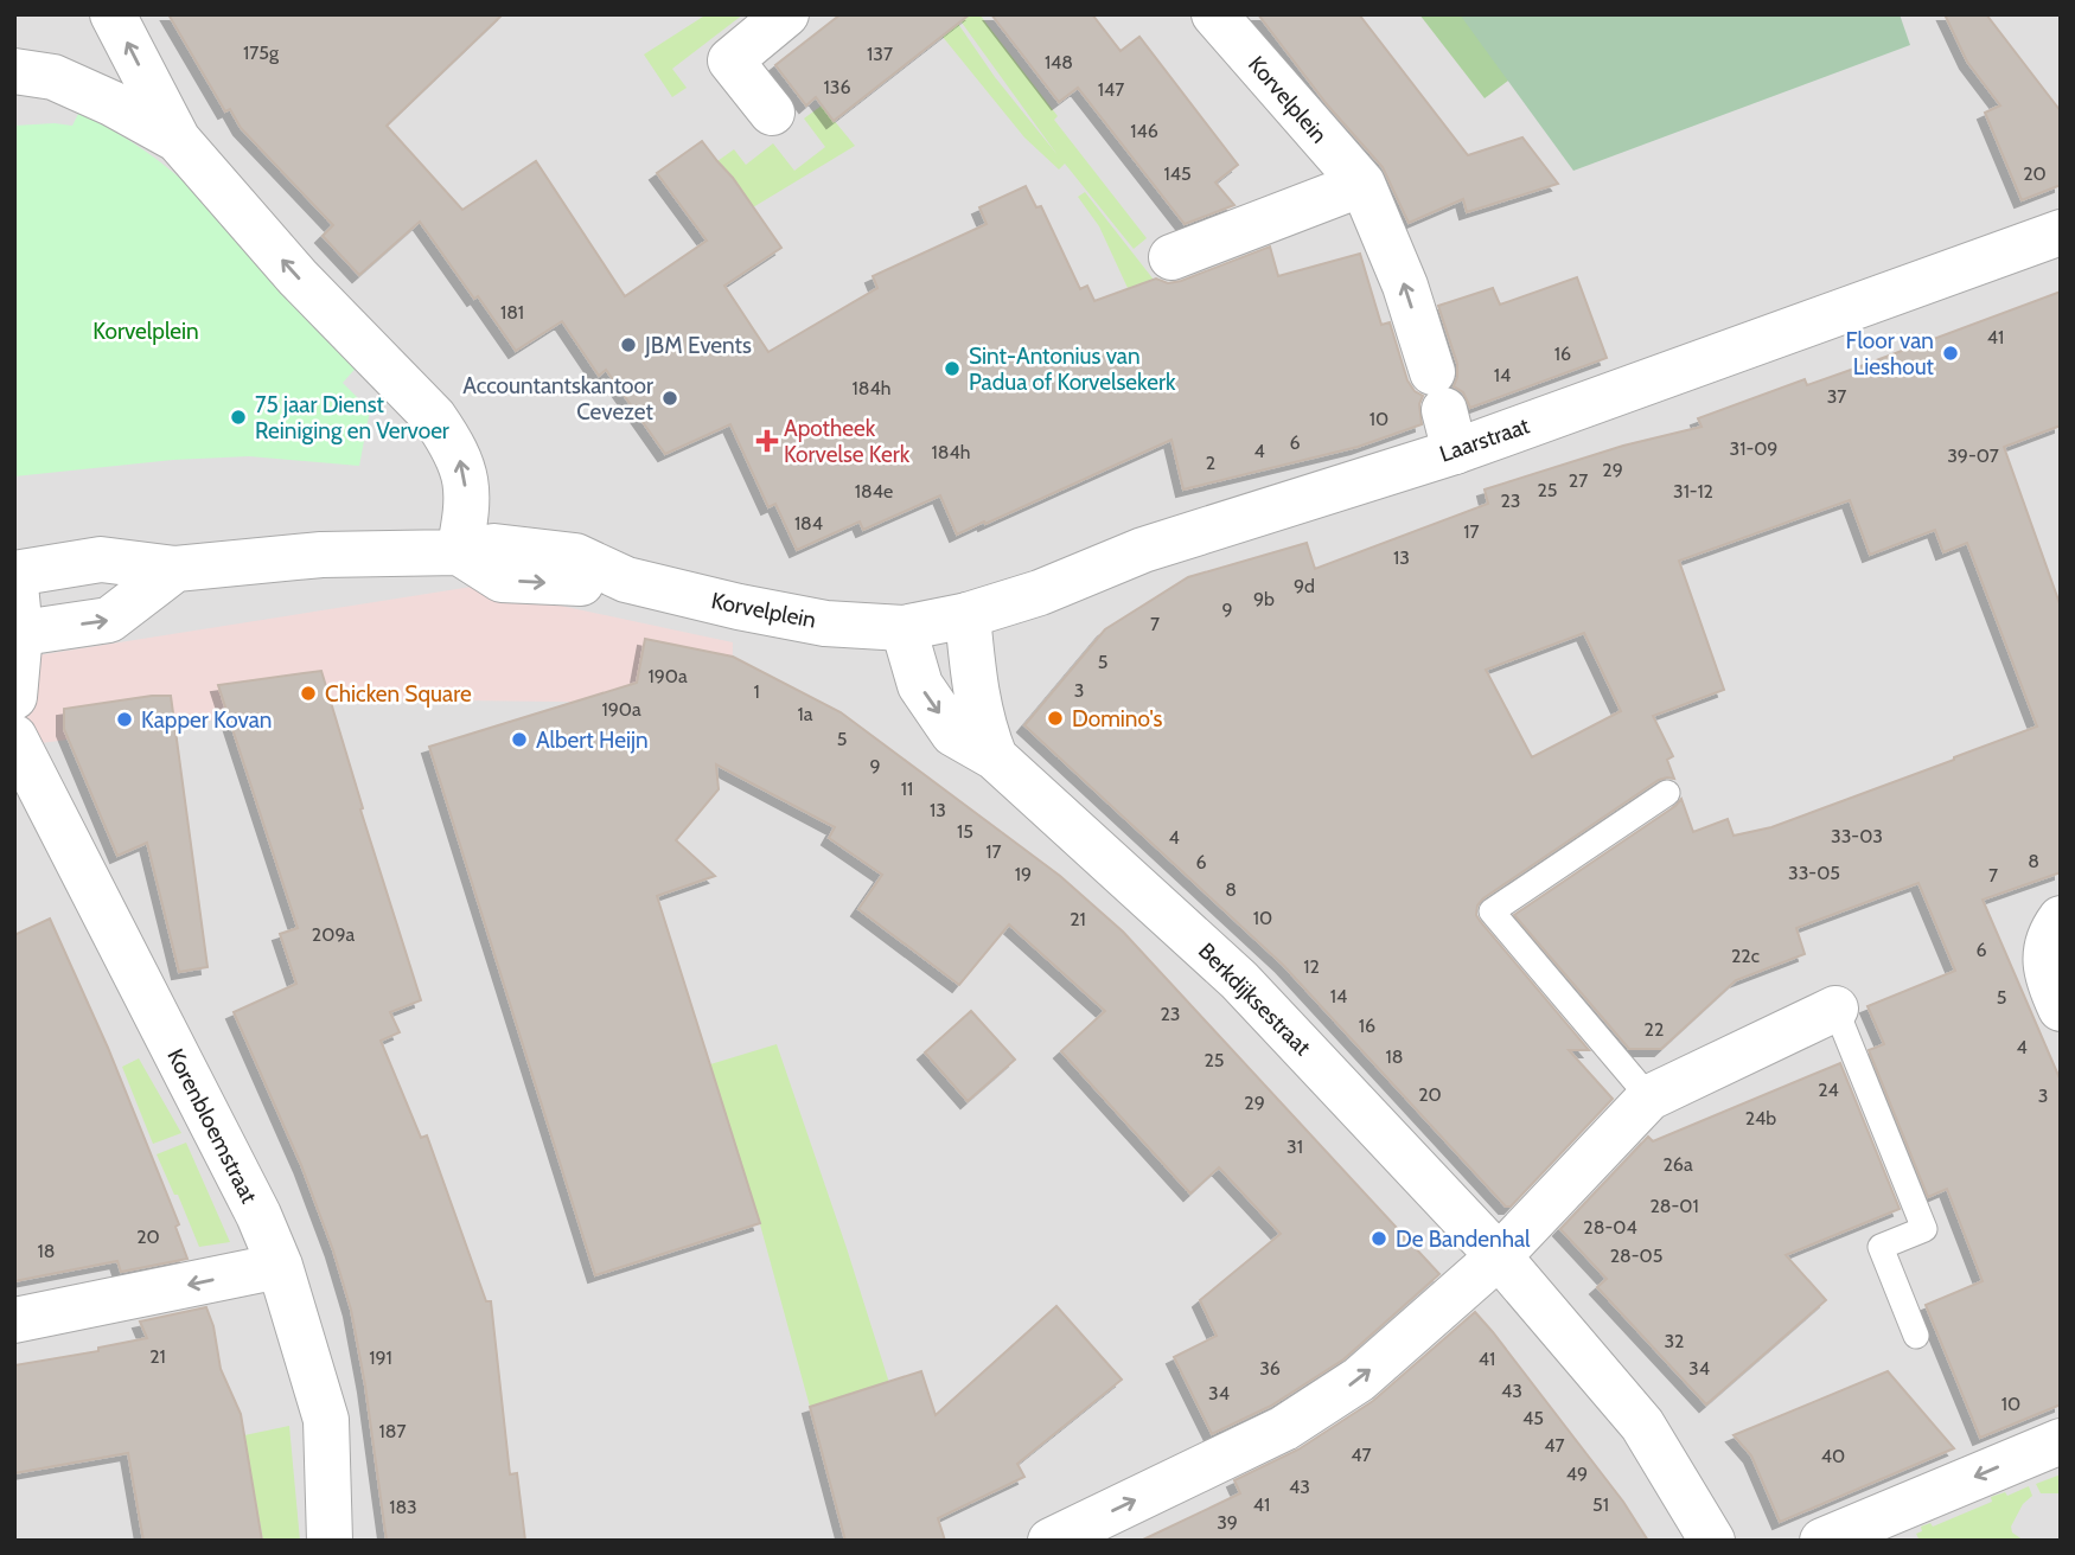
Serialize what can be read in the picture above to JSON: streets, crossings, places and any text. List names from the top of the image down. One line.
{"streets":{"street":["Korvelplein","Laarstraat","Berkdijksestraat","Korenbloemstraat"]},"crossings":[["Korvelplein","Laarstraat"],["Korvelplein","Berkdijksestraat"],["Laarstraat","Berkdijksestraat"]],"parks":["Korvelplein"],"places":{"other":["JBM Events","Floor van Lieshout","Sint-Antonius van Padua of Korvelsekerk","Accountantskantoor Cevezet","75 jaar Dienst Reiniging en Vervoer","Chicken Square","Domino's","Kapper Kovan","Albert Heijn","De Bandenhal"],"health":["Apotheek Korvelse Kerk"]},"house_numbers":["175g","137","148","136","147","146","145","20","181","41","16","14","184h","37","10","6","31-09","4","184h","39-07","2","29","27","25","184e","31-12","23","184","17","13","9d","9b","9","7","5","190a","3","1","190a","1a","5","9","11","13","15","33-03","4","17","8","6","33-05","19","7","8","10","21","209a","6","22c","12","14","5","23","16","22","4","18","25","24","20","3","29","24b","31","26a","28-01","28-04","20","18","28-05","32","21","191","41","36","34","43","34","10","45","187","47","47","40","49","43","41","51","183","39"]}
